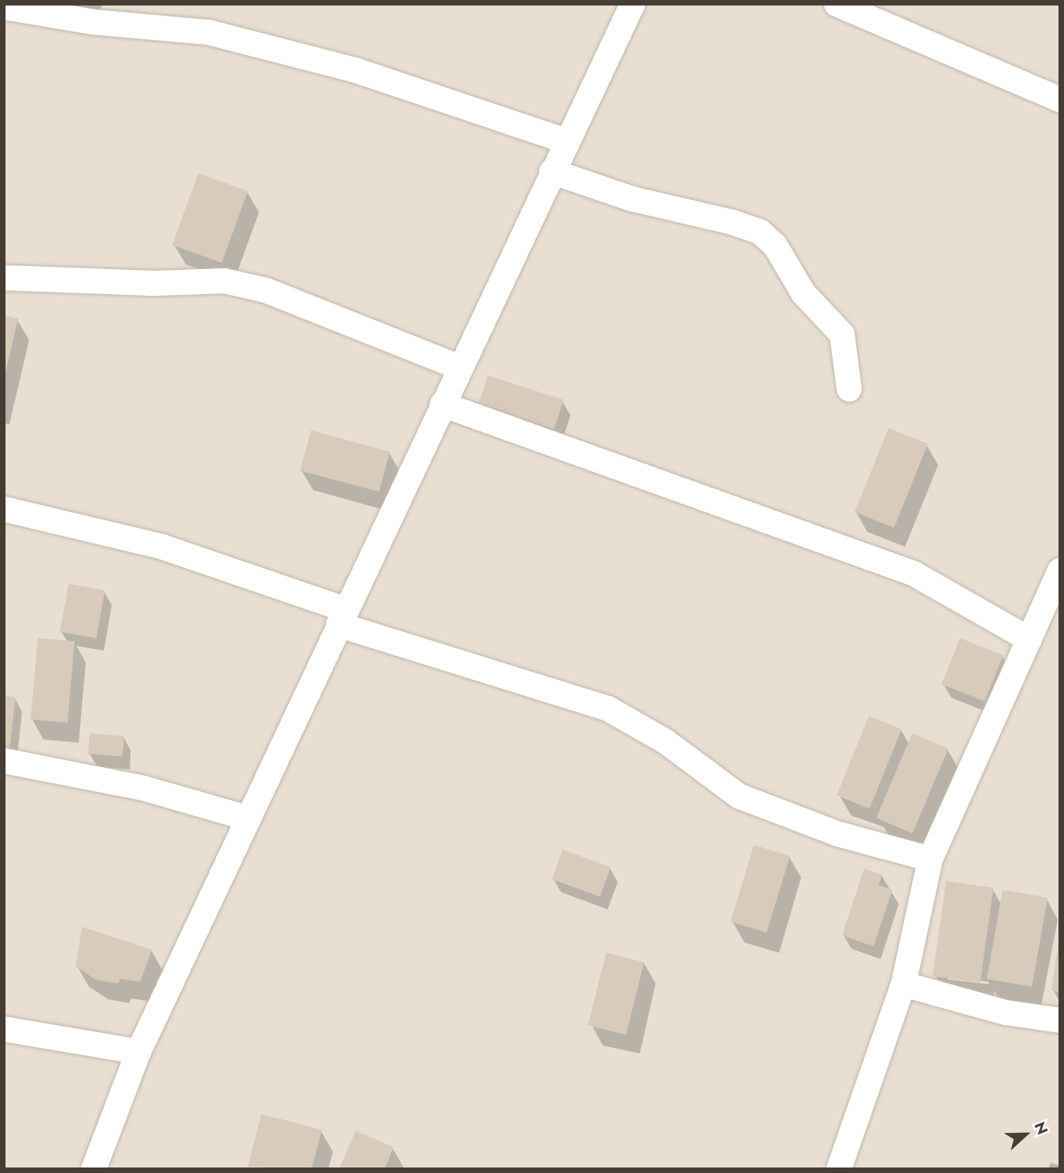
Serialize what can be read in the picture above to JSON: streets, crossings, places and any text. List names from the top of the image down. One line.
{"north":"right"}
